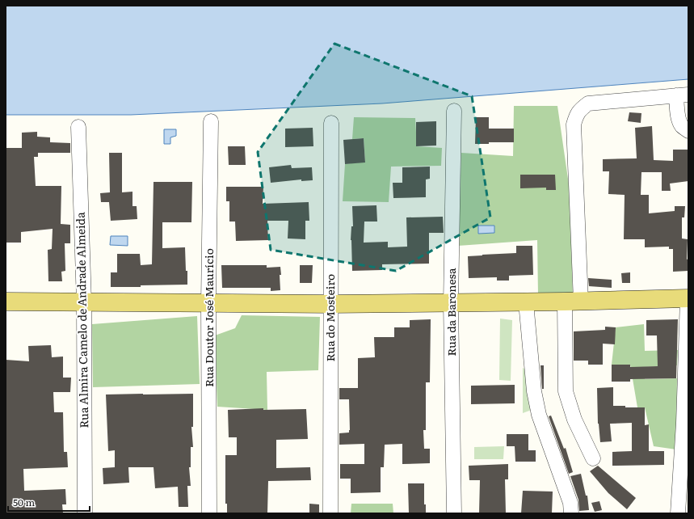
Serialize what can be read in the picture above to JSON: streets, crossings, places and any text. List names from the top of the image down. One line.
{"streets":{"street":["Rua da Baronesa","Rua Doutor José Maurício","Rua do Mosteiro","Rua Almira Camelo de Andrade Almeida"]},"scale_bar":"50 m"}
